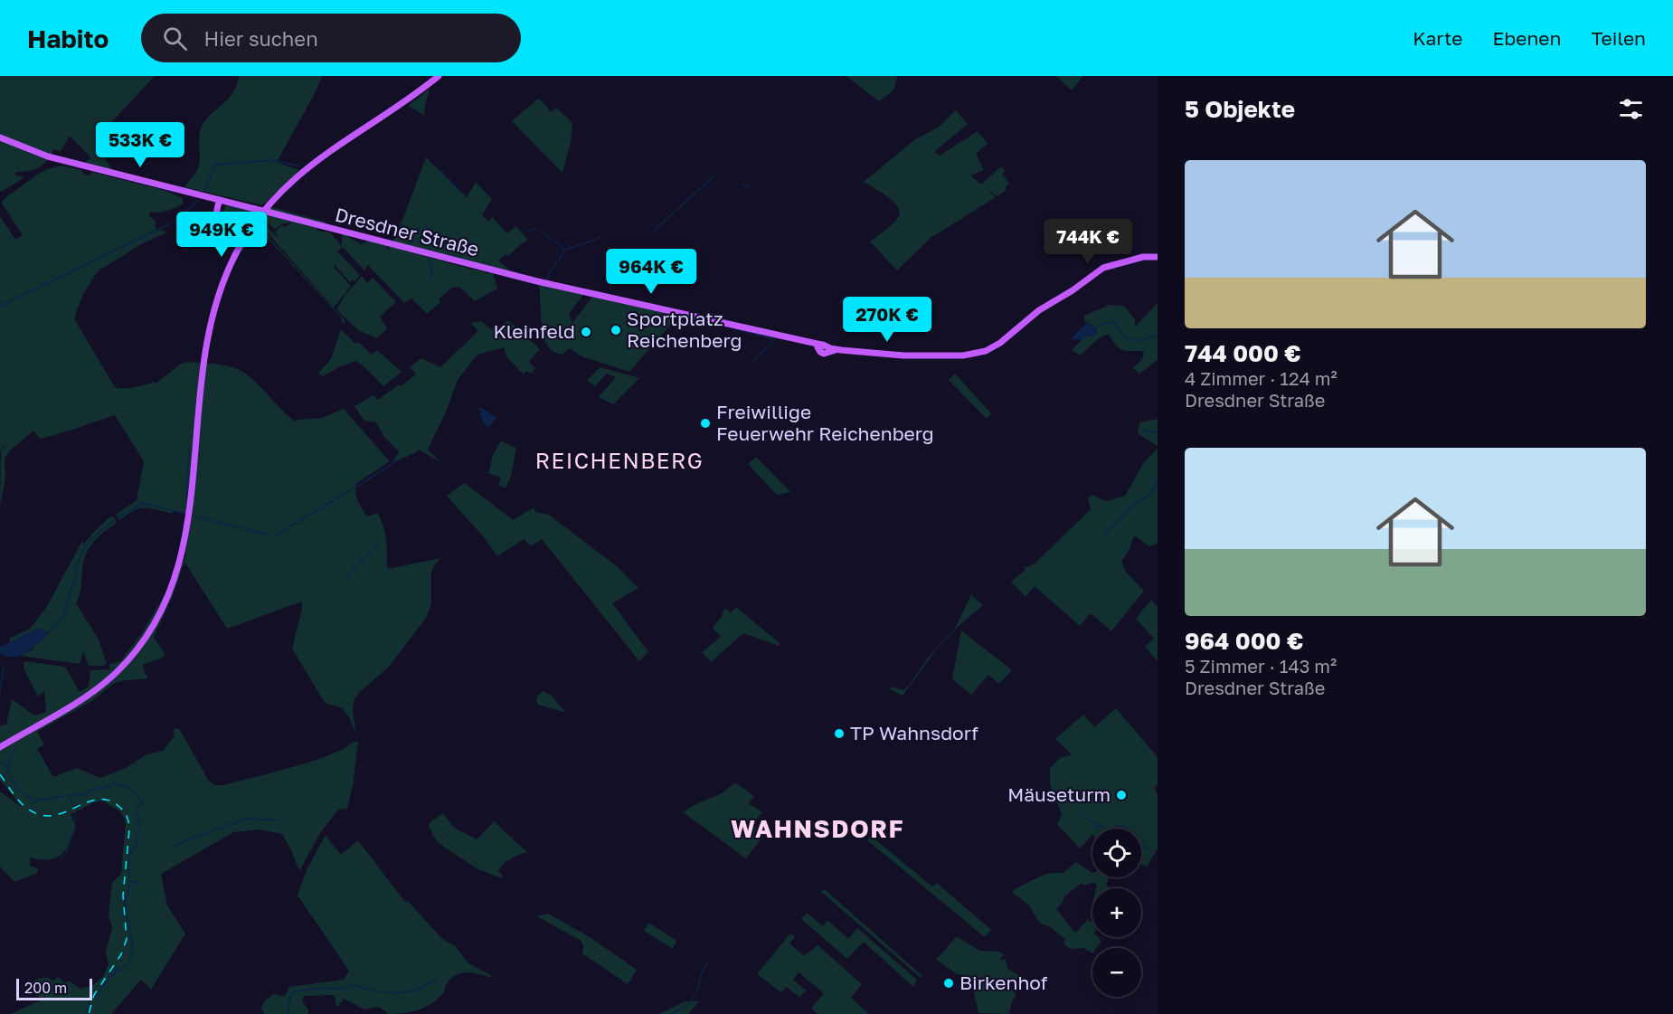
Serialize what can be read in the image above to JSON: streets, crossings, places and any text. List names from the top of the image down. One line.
{"streets":{"main road":["Dresdner Straße"]},"districts":["REICHENBERG","WAHNSDORF"],"places":["Sportplatz Reichenberg","Kleinfeld","Freiwillige Feuerwehr Reichenberg","TP Wahnsdorf","Mäuseturm","Birkenhof"],"scale_bar":"200 m","page":{"header":"Habito","search":"Hier suchen","nav":["Karte","Ebenen","Teilen"],"heading":"5 Objekte","price":["533K €","949K €","744K €","964K €","270K €"],"list":[{"name":"744 000 €","note":"4 Zimmer · 124 m² · Dresdner Straße"},{"name":"964 000 €","note":"5 Zimmer · 143 m² · Dresdner Straße"}],"map_buttons":["+","−"],"scale":"200 m"}}
